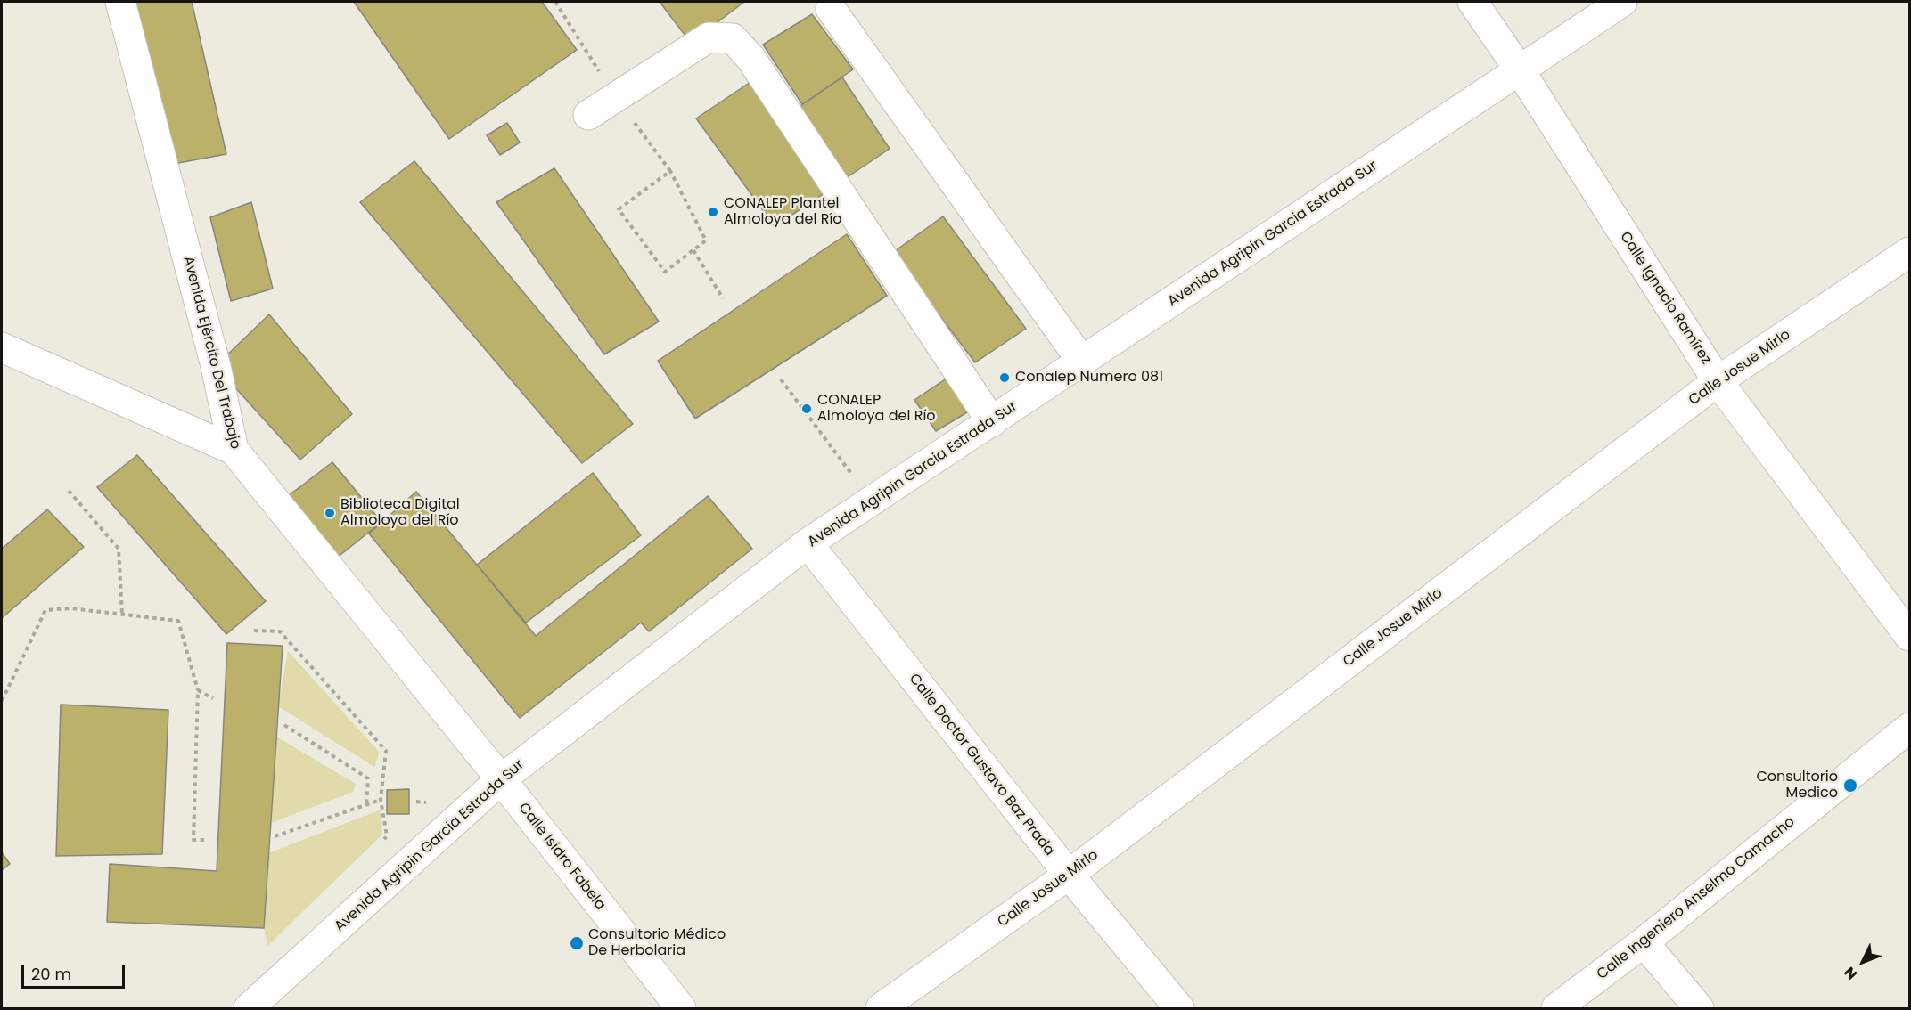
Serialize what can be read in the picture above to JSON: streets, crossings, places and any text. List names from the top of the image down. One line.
{"streets":{"street":["Avenida Agripin Garcia Estrada Sur","Calle Ignacio Ramírez","Avenida Ejército Del Trabajo","Calle Josue Mirlo","Calle Doctor Gustavo Baz Prada","Calle Isidro Fabela","Calle Ingeniero Anselmo Camacho"]},"crossings":[["Avenida Agripin Garcia Estrada Sur","Calle Ignacio Ramírez"],["Avenida Agripin Garcia Estrada Sur","Avenida Ejército Del Trabajo"],["Avenida Agripin Garcia Estrada Sur","Calle Doctor Gustavo Baz Prada"],["Avenida Agripin Garcia Estrada Sur","Calle Isidro Fabela"],["Calle Ignacio Ramírez","Calle Josue Mirlo"],["Avenida Ejército Del Trabajo","Calle Isidro Fabela"],["Calle Josue Mirlo","Calle Doctor Gustavo Baz Prada"]],"places":["CONALEP Plantel Almoloya del Río","Conalep Numero 081","CONALEP Almoloya del Río","Biblioteca Digital Almoloya del Río","Consultorio Medico","Consultorio Médico De Herbolaria"],"scale_bar":"20 m","north":"bottom left"}
